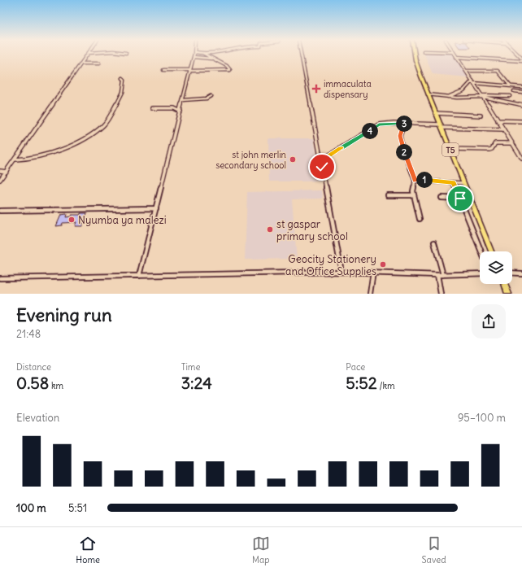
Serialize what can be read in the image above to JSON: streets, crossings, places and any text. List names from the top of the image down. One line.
{"streets":{"highway":["T5"]},"places":{"health":["immaculata dispensary"],"other":["st john merlin secondary school","Nyumba ya malezi","st gaspar primary school","Geocity Stationery and Office Supplies"]},"page":{"pins":["3","4","2","1"],"heading":["Evening run","21:48"],"stats":[["Distance","0.58 km"],["Time","3:24"],["Pace","5:52 /km"]],"chart":["Elevation","95–100 m"],"list":[{"name":"100 m","note":"5:51"}],"tabs":["Home","Map","Saved"]}}
